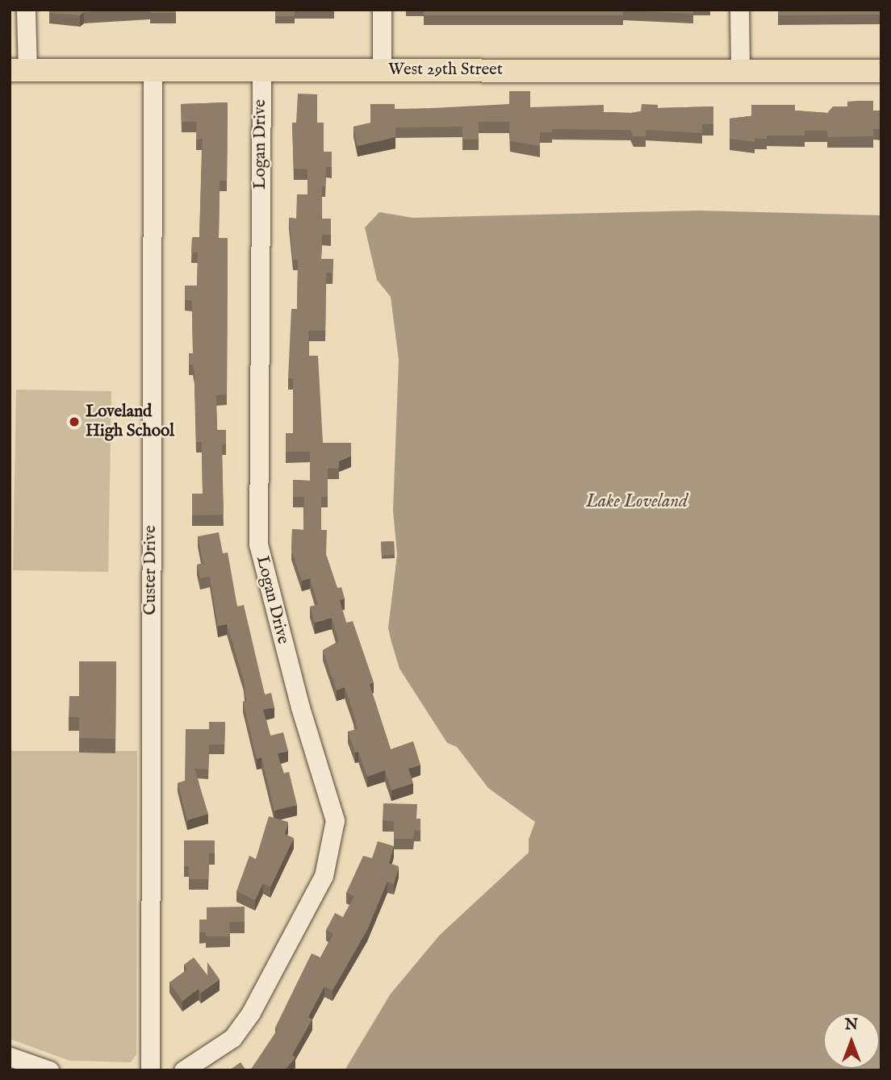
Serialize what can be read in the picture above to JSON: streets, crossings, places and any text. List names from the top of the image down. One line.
{"streets":{"main road":["West 29th Street"],"street":["Logan Drive","Custer Drive"]},"crossings":[["West 29th Street","Logan Drive"],["West 29th Street","Custer Drive"]],"water":["Lake Loveland"],"places":["Loveland High School"],"north":"top"}
